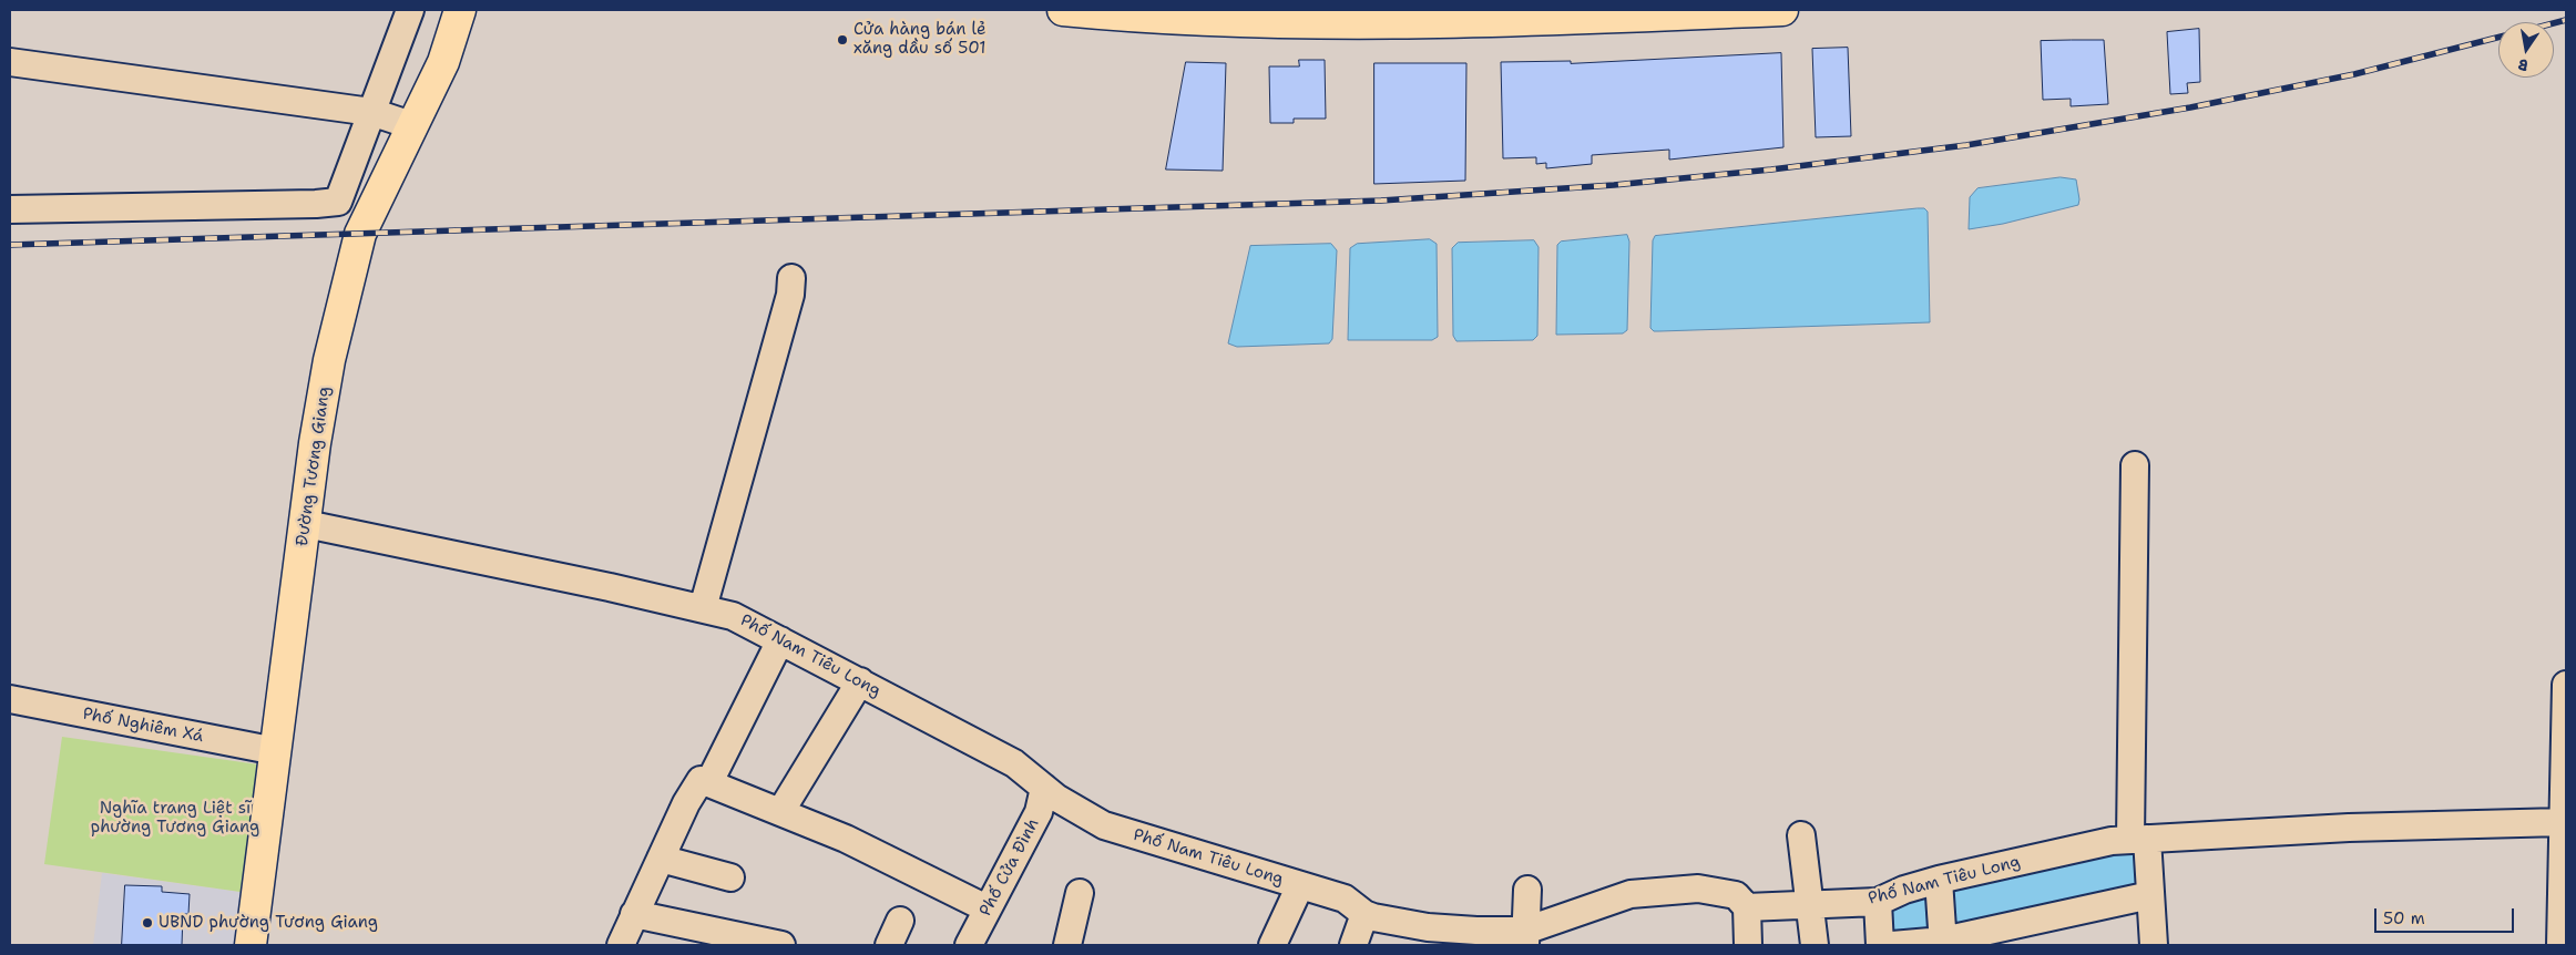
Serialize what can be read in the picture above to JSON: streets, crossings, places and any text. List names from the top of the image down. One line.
{"streets":{"main road":["Đường Tương Giang"],"street":["Phố Nam Tiêu Long","Phố Nghiêm Xá","Phố Cửa Đình"]},"crossings":[["Đường Tương Giang","Phố Nam Tiêu Long"],["Đường Tương Giang","Phố Nghiêm Xá"],["Phố Nam Tiêu Long","Phố Cửa Đình"]],"parks":["Nghĩa trang Liệt sĩ phường Tương Giang"],"places":["Cửa hàng bán lẻ xăng dầu số 501","UBND phường Tương Giang"],"scale_bar":"50 m","north":"bottom"}
